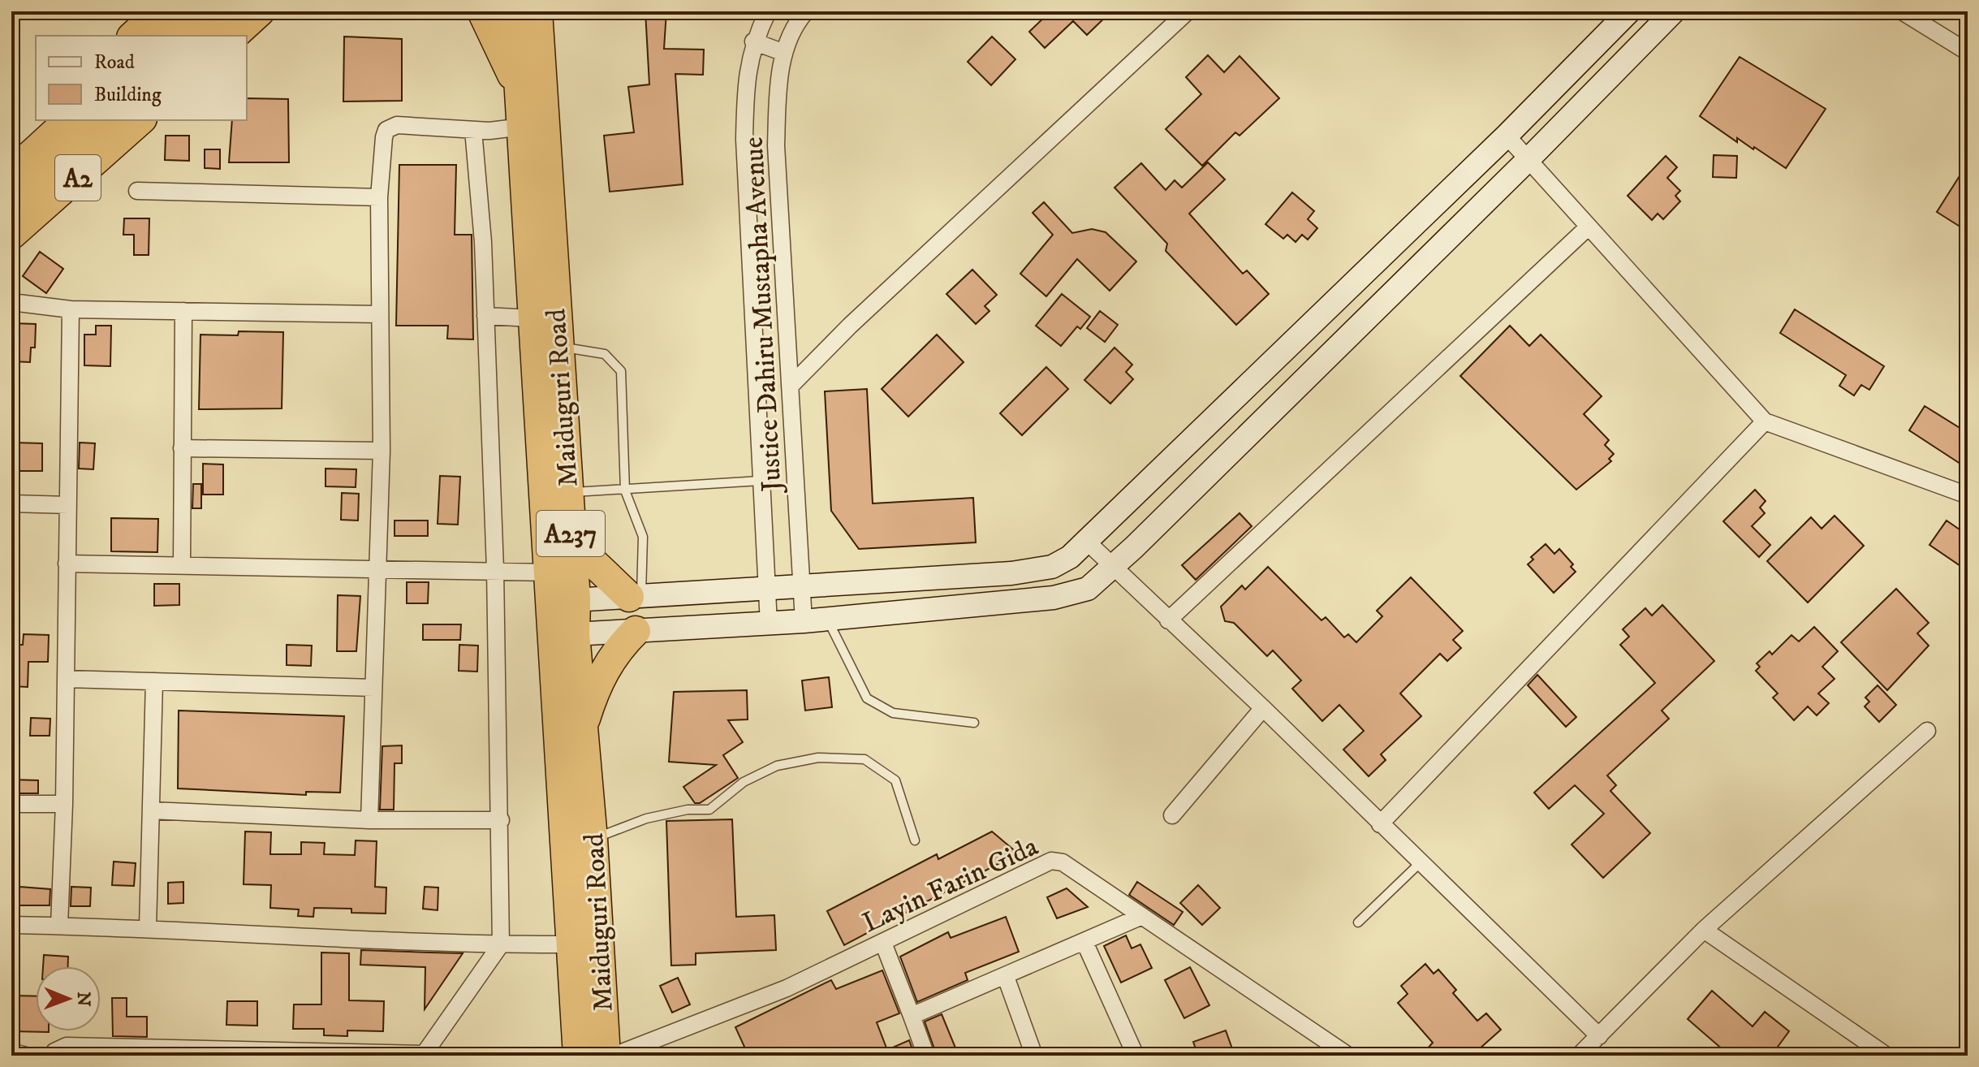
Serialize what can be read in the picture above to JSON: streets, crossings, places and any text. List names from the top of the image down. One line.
{"streets":{"highway":["A2","Maiduguri Road","A237"],"street":["Justice Dahiru Mustapha Avenue","Layin Farin Gida"]},"legend":["Road","Building"],"north":"right"}
